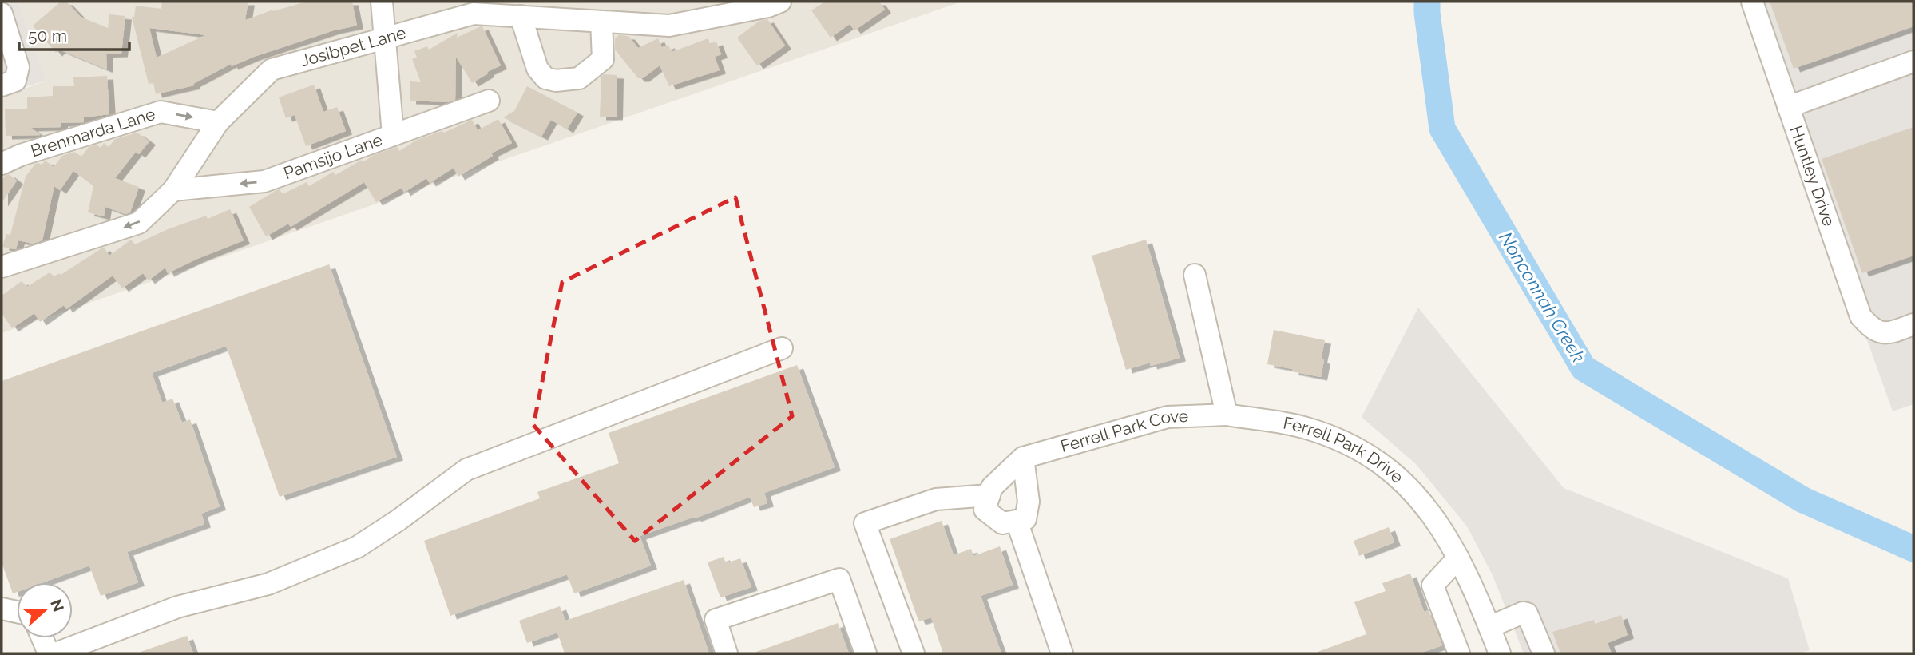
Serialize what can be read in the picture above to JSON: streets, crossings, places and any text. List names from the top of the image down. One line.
{"streets":{"street":["Josibpet Lane","Brenmarda Lane","Pamsijo Lane","Huntley Drive","Ferrell Park Cove","Ferrell Park Drive"]},"crossings":[["Josibpet Lane","Brenmarda Lane"],["Josibpet Lane","Pamsijo Lane"],["Ferrell Park Cove","Ferrell Park Drive"]],"one_way":["Brenmarda Lane","Pamsijo Lane"],"water":["Nonconnah Creek"],"scale_bar":"50 m","north":"right"}
